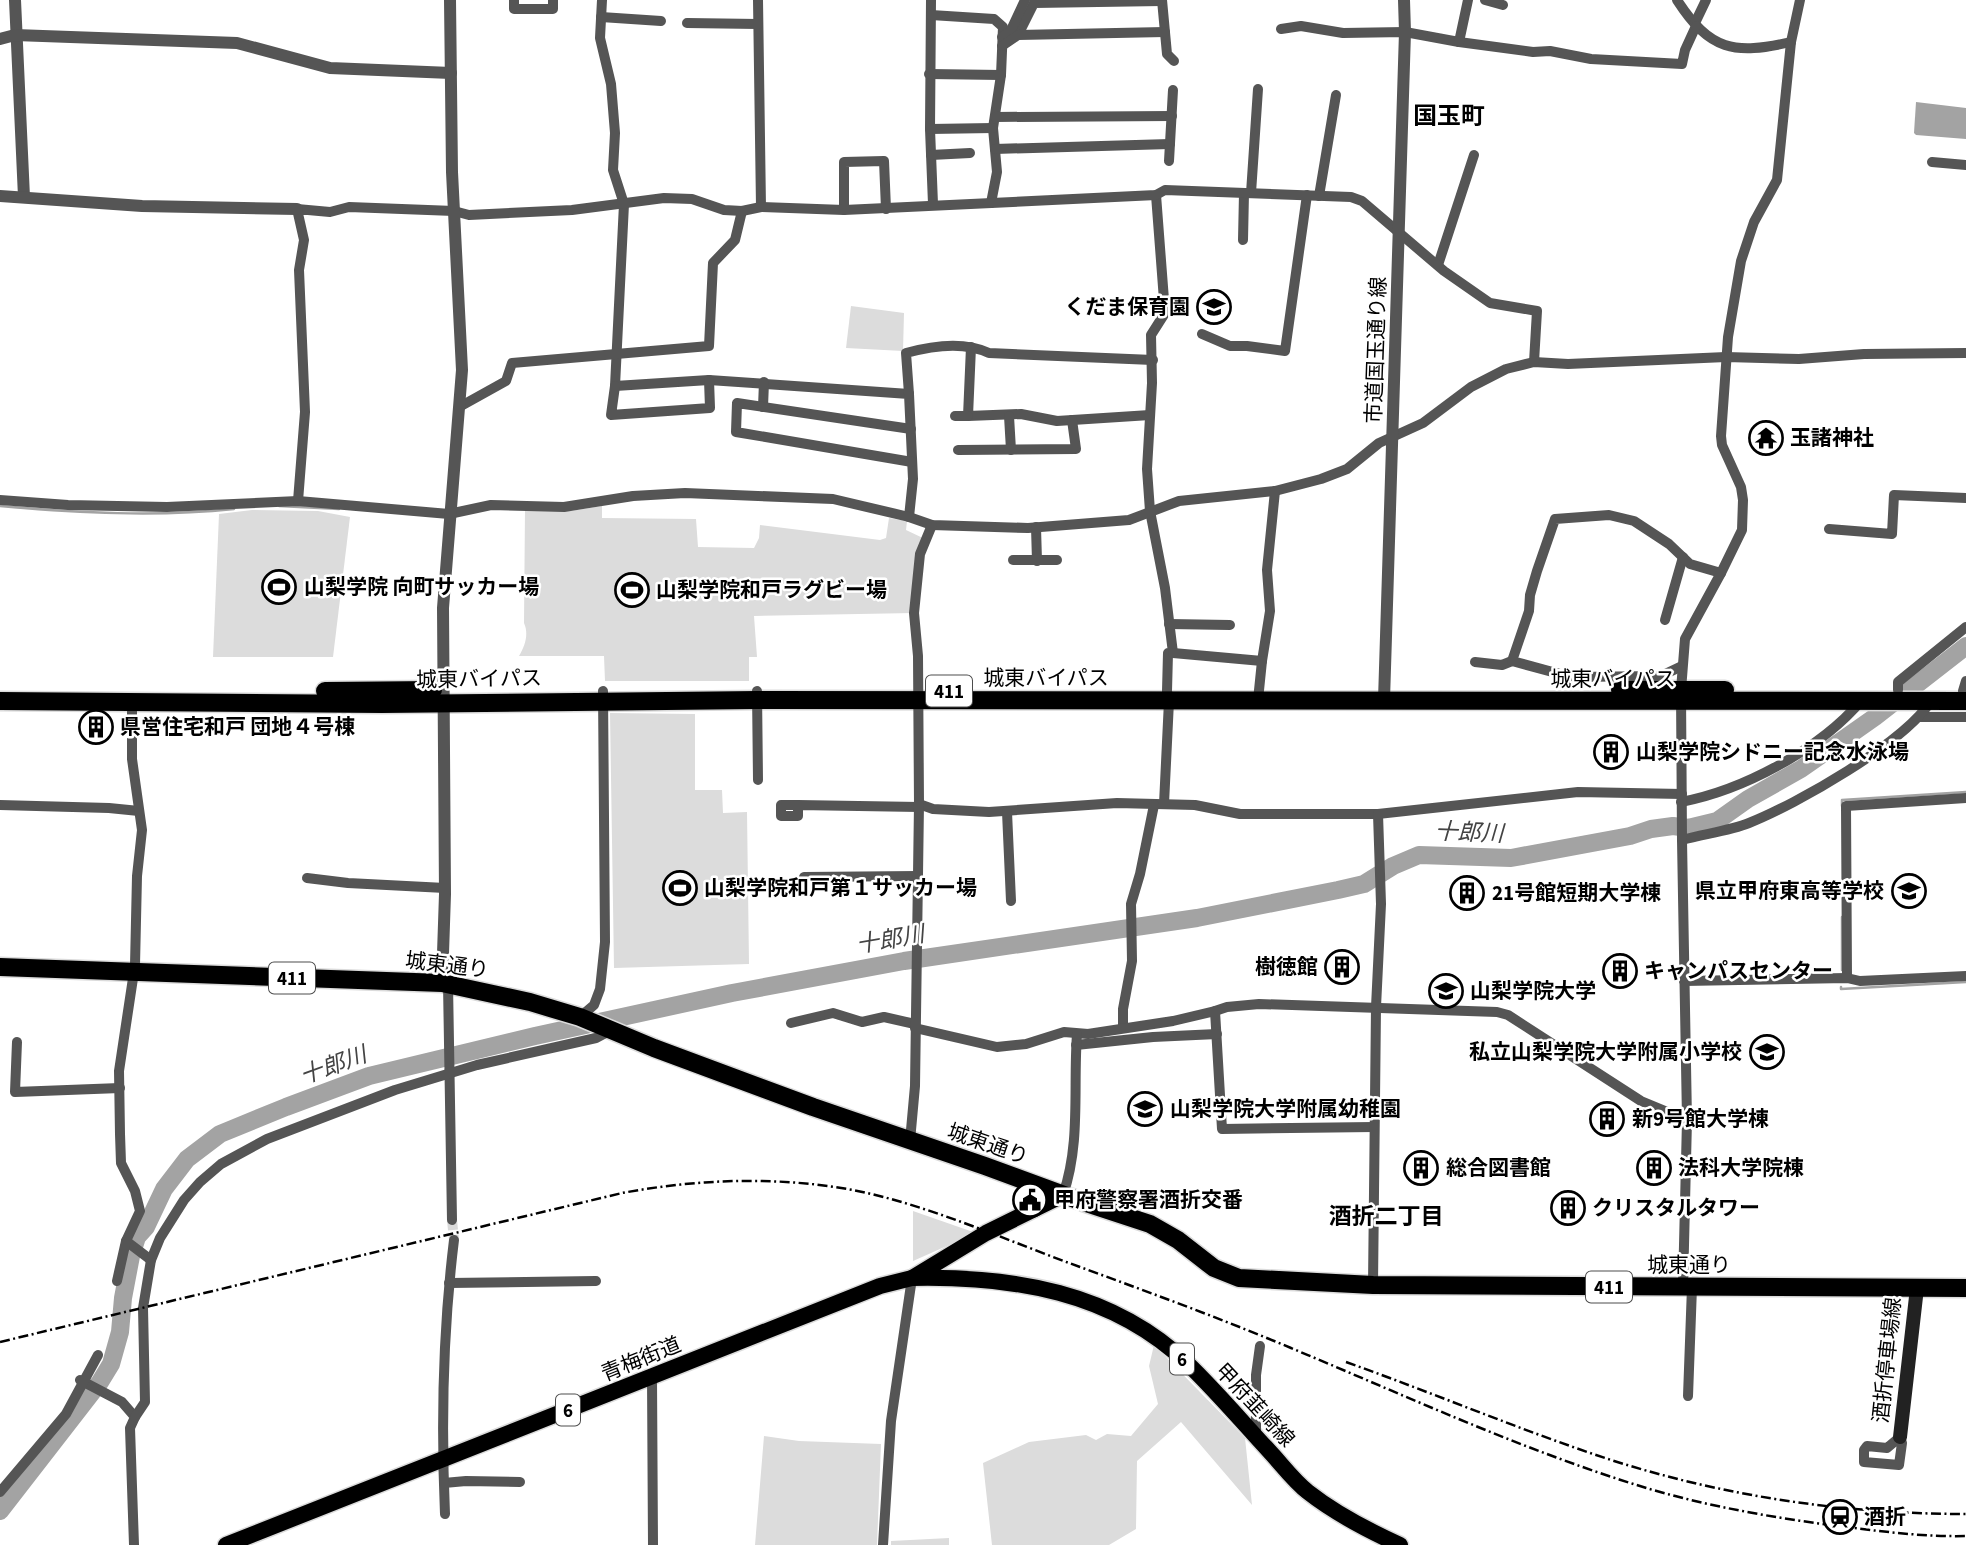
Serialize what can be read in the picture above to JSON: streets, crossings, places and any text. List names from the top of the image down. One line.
{"streets":{"highway":["城東バイパス","411","城東通り"],"main road":["青梅街道","6","酒折停車場線","甲府韮崎線"],"street":["市道国玉通り線"]},"crossings":[["市道国玉通り線","城東バイパス"],["城東通り","青梅街道"],["城東通り","酒折停車場線"],["青梅街道","甲府韮崎線"]],"districts":["国玉町","酒折二丁目"],"water":["十郎川"],"places":{"school or university":["くだま保育園","県立甲府東高等学校","山梨学院大学","私立山梨学院大学附属小学校","山梨学院大学附属幼稚園"],"temple":["玉諸神社"],"sports":["山梨学院 向町サッカー場","山梨学院和戸ラグビー場","山梨学院和戸第１サッカー場"],"building":["県営住宅和戸 団地４号棟","山梨学院シドニー記念水泳場","21号館短期大学棟","樹徳館","キャンパスセンター","新9号館大学棟","総合図書館","法科大学院棟","クリスタルタワー"],"public building":["甲府警察署酒折交番"],"station":["酒折"]}}
